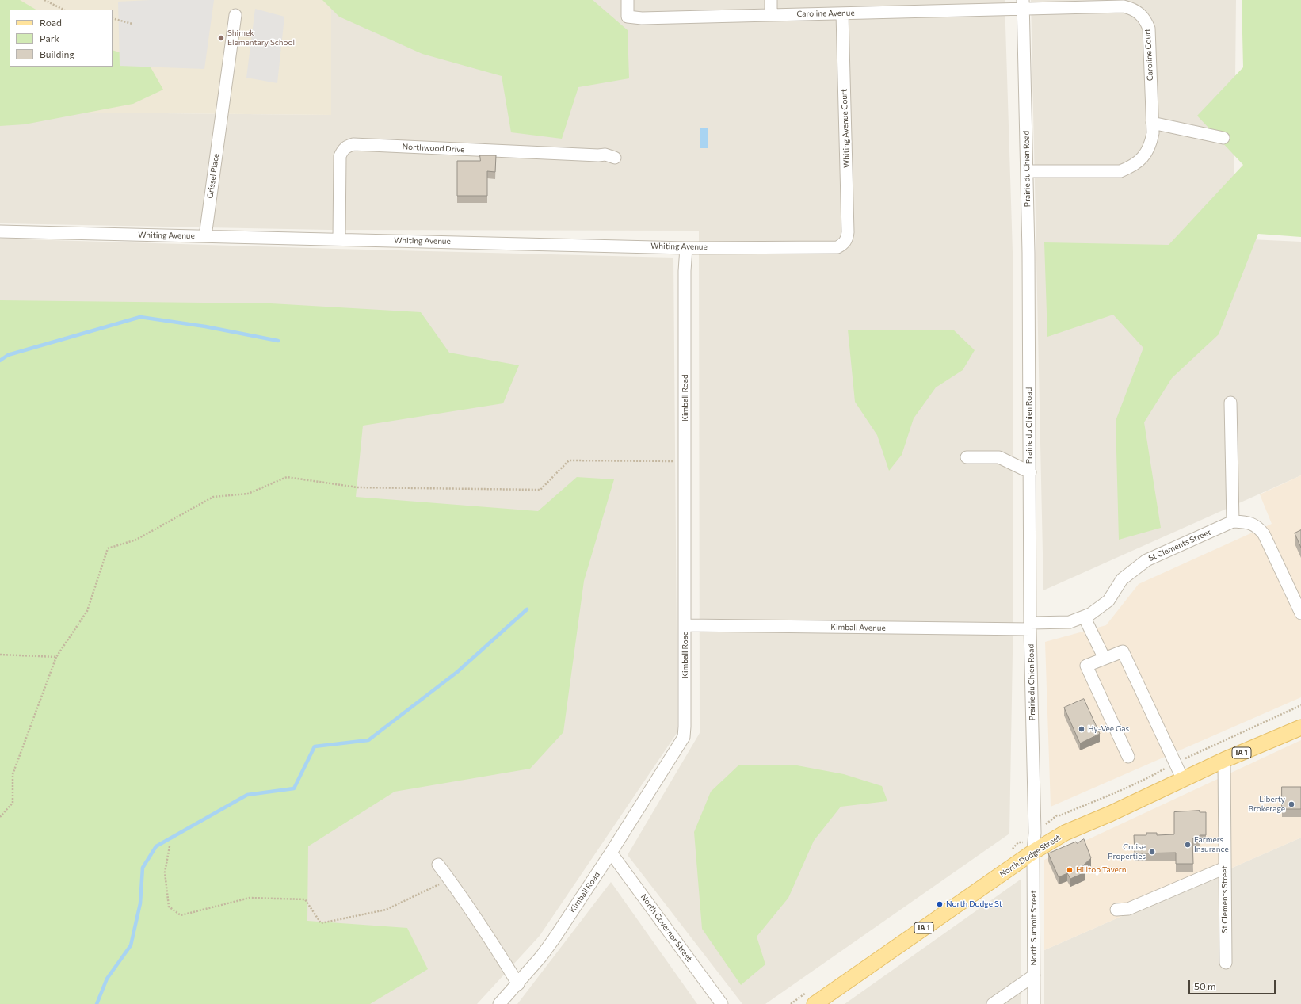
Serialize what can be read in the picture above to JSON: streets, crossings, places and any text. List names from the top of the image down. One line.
{"streets":{"main road":["IA 1","North Dodge Street"],"street":["Caroline Avenue","Caroline Court","Whiting Avenue Court","Northwood Drive","Prairie du Chien Road","Grissel Place","Whiting Avenue","Kimball Road","St Clements Street","Kimball Avenue","North Governor Street","North Summit Street"]},"crossings":[["Caroline Avenue","Caroline Court"],["Caroline Avenue","Whiting Avenue Court"],["Caroline Avenue","Prairie du Chien Road"],["Caroline Court","Prairie du Chien Road"],["Whiting Avenue Court","Whiting Avenue"],["Northwood Drive","Whiting Avenue"],["Prairie du Chien Road","St Clements Street"],["Prairie du Chien Road","Kimball Avenue"],["Prairie du Chien Road","North Dodge Street"],["Prairie du Chien Road","North Summit Street"],["Grissel Place","Whiting Avenue"],["Whiting Avenue","Kimball Road"],["Kimball Road","Kimball Avenue"],["Kimball Road","North Governor Street"],["St Clements Street","Kimball Avenue"],["St Clements Street","North Dodge Street"],["North Dodge Street","North Summit Street"]],"places":["Shimek Elementary School","Hy-Vee Gas","Liberty Brokerage","Farmers Insurance","Cruise Properties","Hilltop Tavern","North Dodge St"],"legend":["Road","Park","Building"],"scale_bar":"50 m"}
